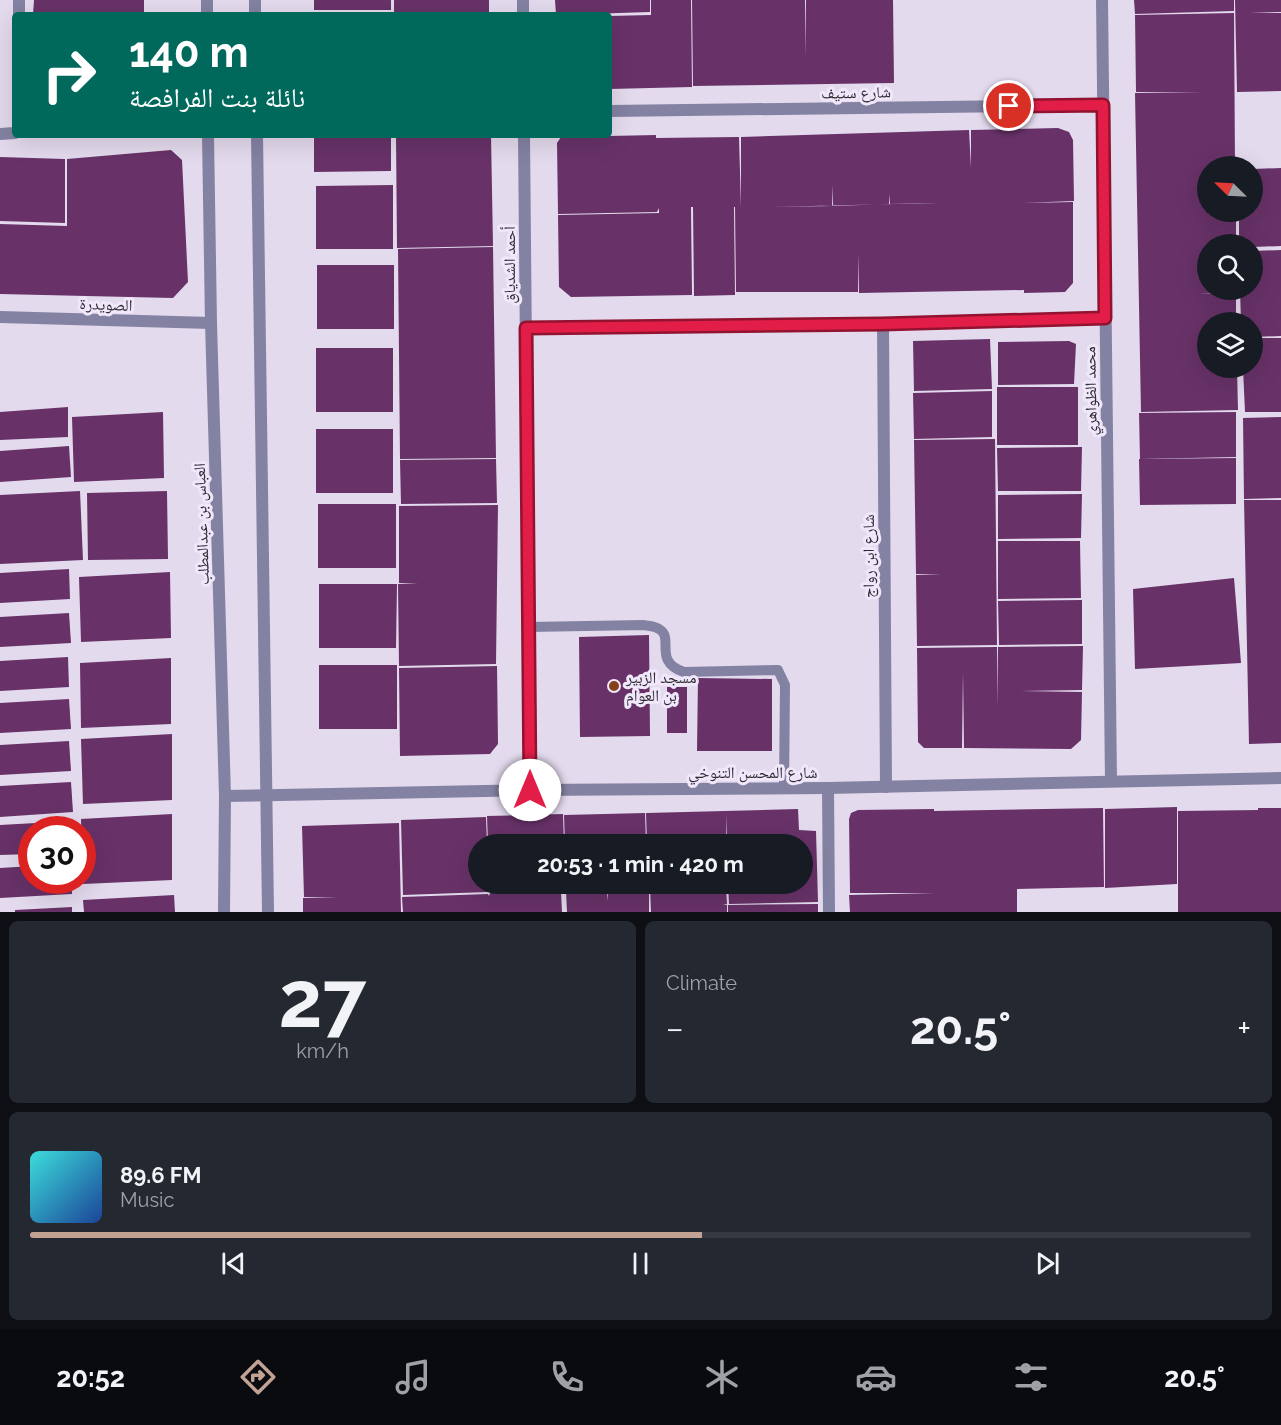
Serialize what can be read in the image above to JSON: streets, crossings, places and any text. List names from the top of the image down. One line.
{"streets":{"street":["شارع ستيف","أحمد الشدياق","الصويدرة","محمد الظواهري","العباس بن عبدالمطلب","شارع ابن رواج","شارع المحسن التنوخي"]},"crossings":[["شارع ستيف","محمد الظواهري"],["أحمد الشدياق","شارع المحسن التنوخي"],["الصويدرة","العباس بن عبدالمطلب"],["محمد الظواهري","شارع المحسن التنوخي"],["العباس بن عبدالمطلب","شارع المحسن التنوخي"],["شارع ابن رواج","شارع المحسن التنوخي"]],"places":["مسجد الزبير بن العوام"],"north":"top left","page":{"turn":["140 m","نائلة بنت الفرافصة"],"limit":"30","trip":"20:53 · 1 min · 420 m","tile":[["27","km/h"],"Climate"],"heat":["−","20.5°","+"],"song":["89.6 FM","Music"],"tabs":["20:52","20.5°"]}}
